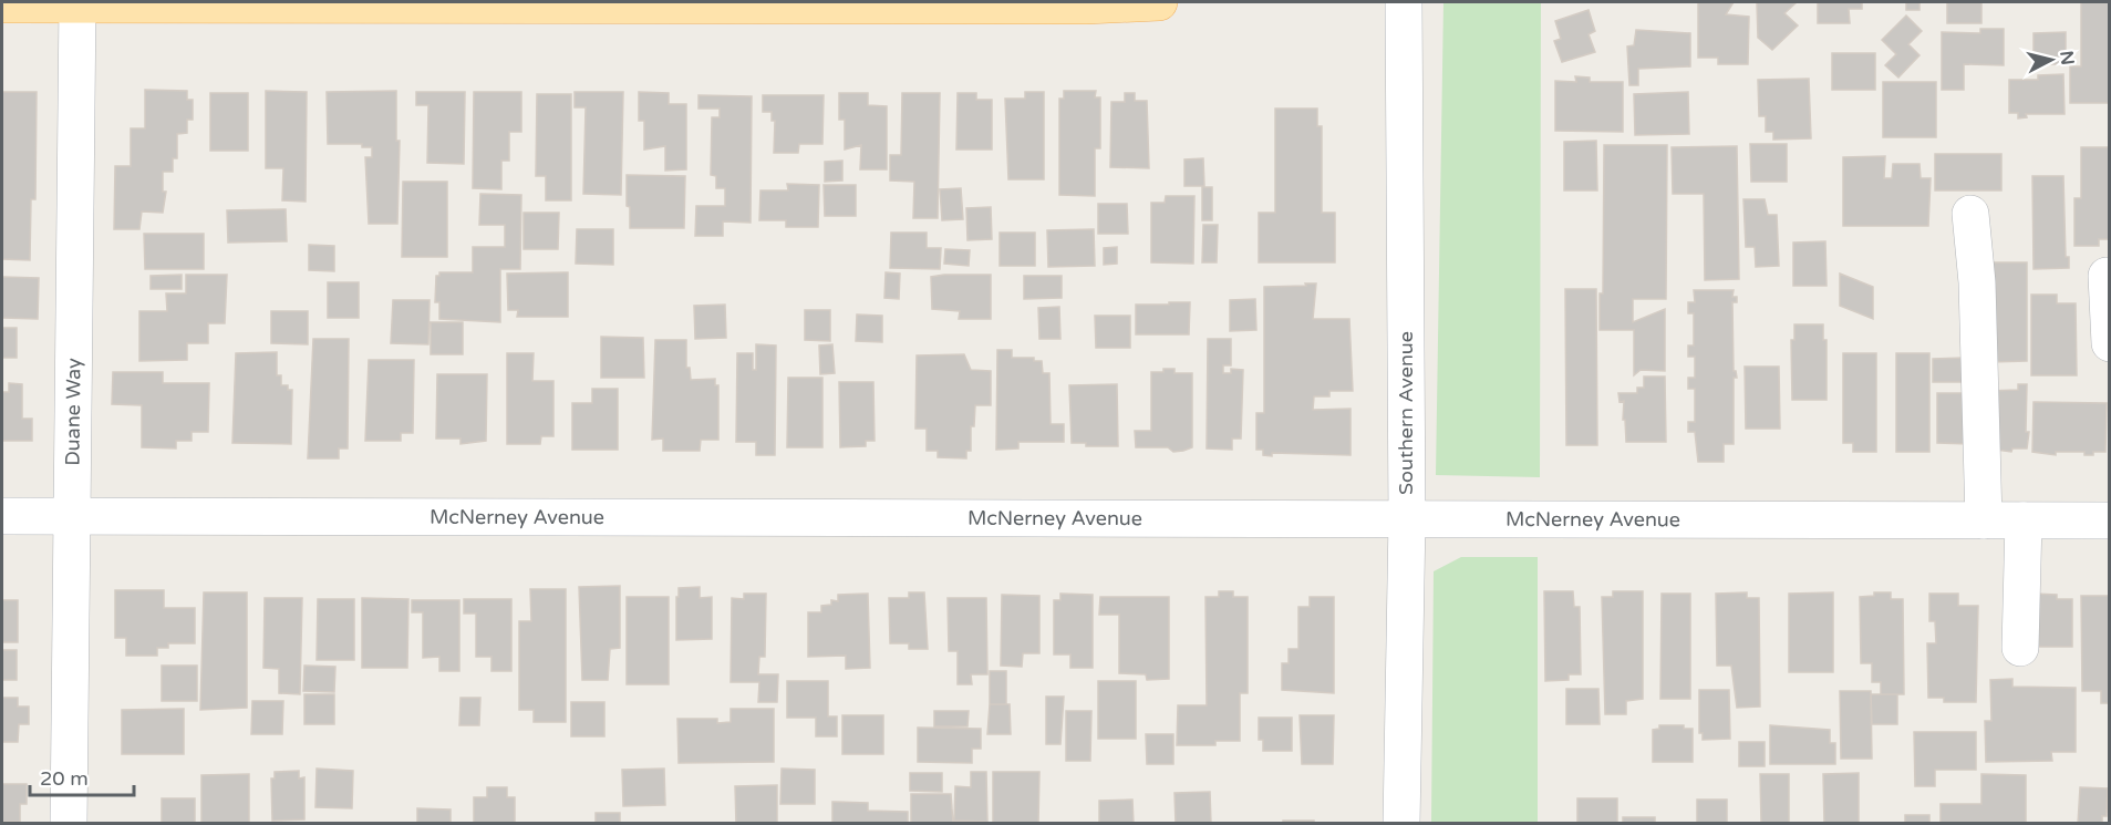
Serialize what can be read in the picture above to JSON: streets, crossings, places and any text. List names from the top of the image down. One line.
{"streets":{"street":["Duane Way","Southern Avenue","McNerney Avenue"]},"crossings":[["Duane Way","McNerney Avenue"],["Southern Avenue","McNerney Avenue"]],"scale_bar":"20 m","north":"right"}
